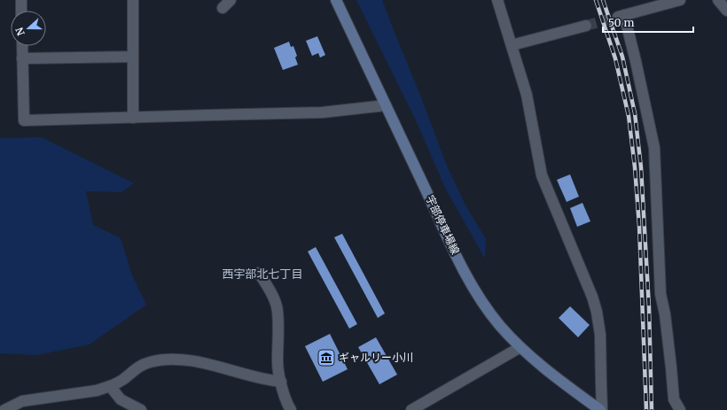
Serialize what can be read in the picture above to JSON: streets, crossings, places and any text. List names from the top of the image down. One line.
{"streets":{"main road":["宇部停車場線"]},"districts":["西宇部北七丁目"],"places":{"museum":["ギャルリー小川"]},"scale_bar":"50 m","north":"left"}
